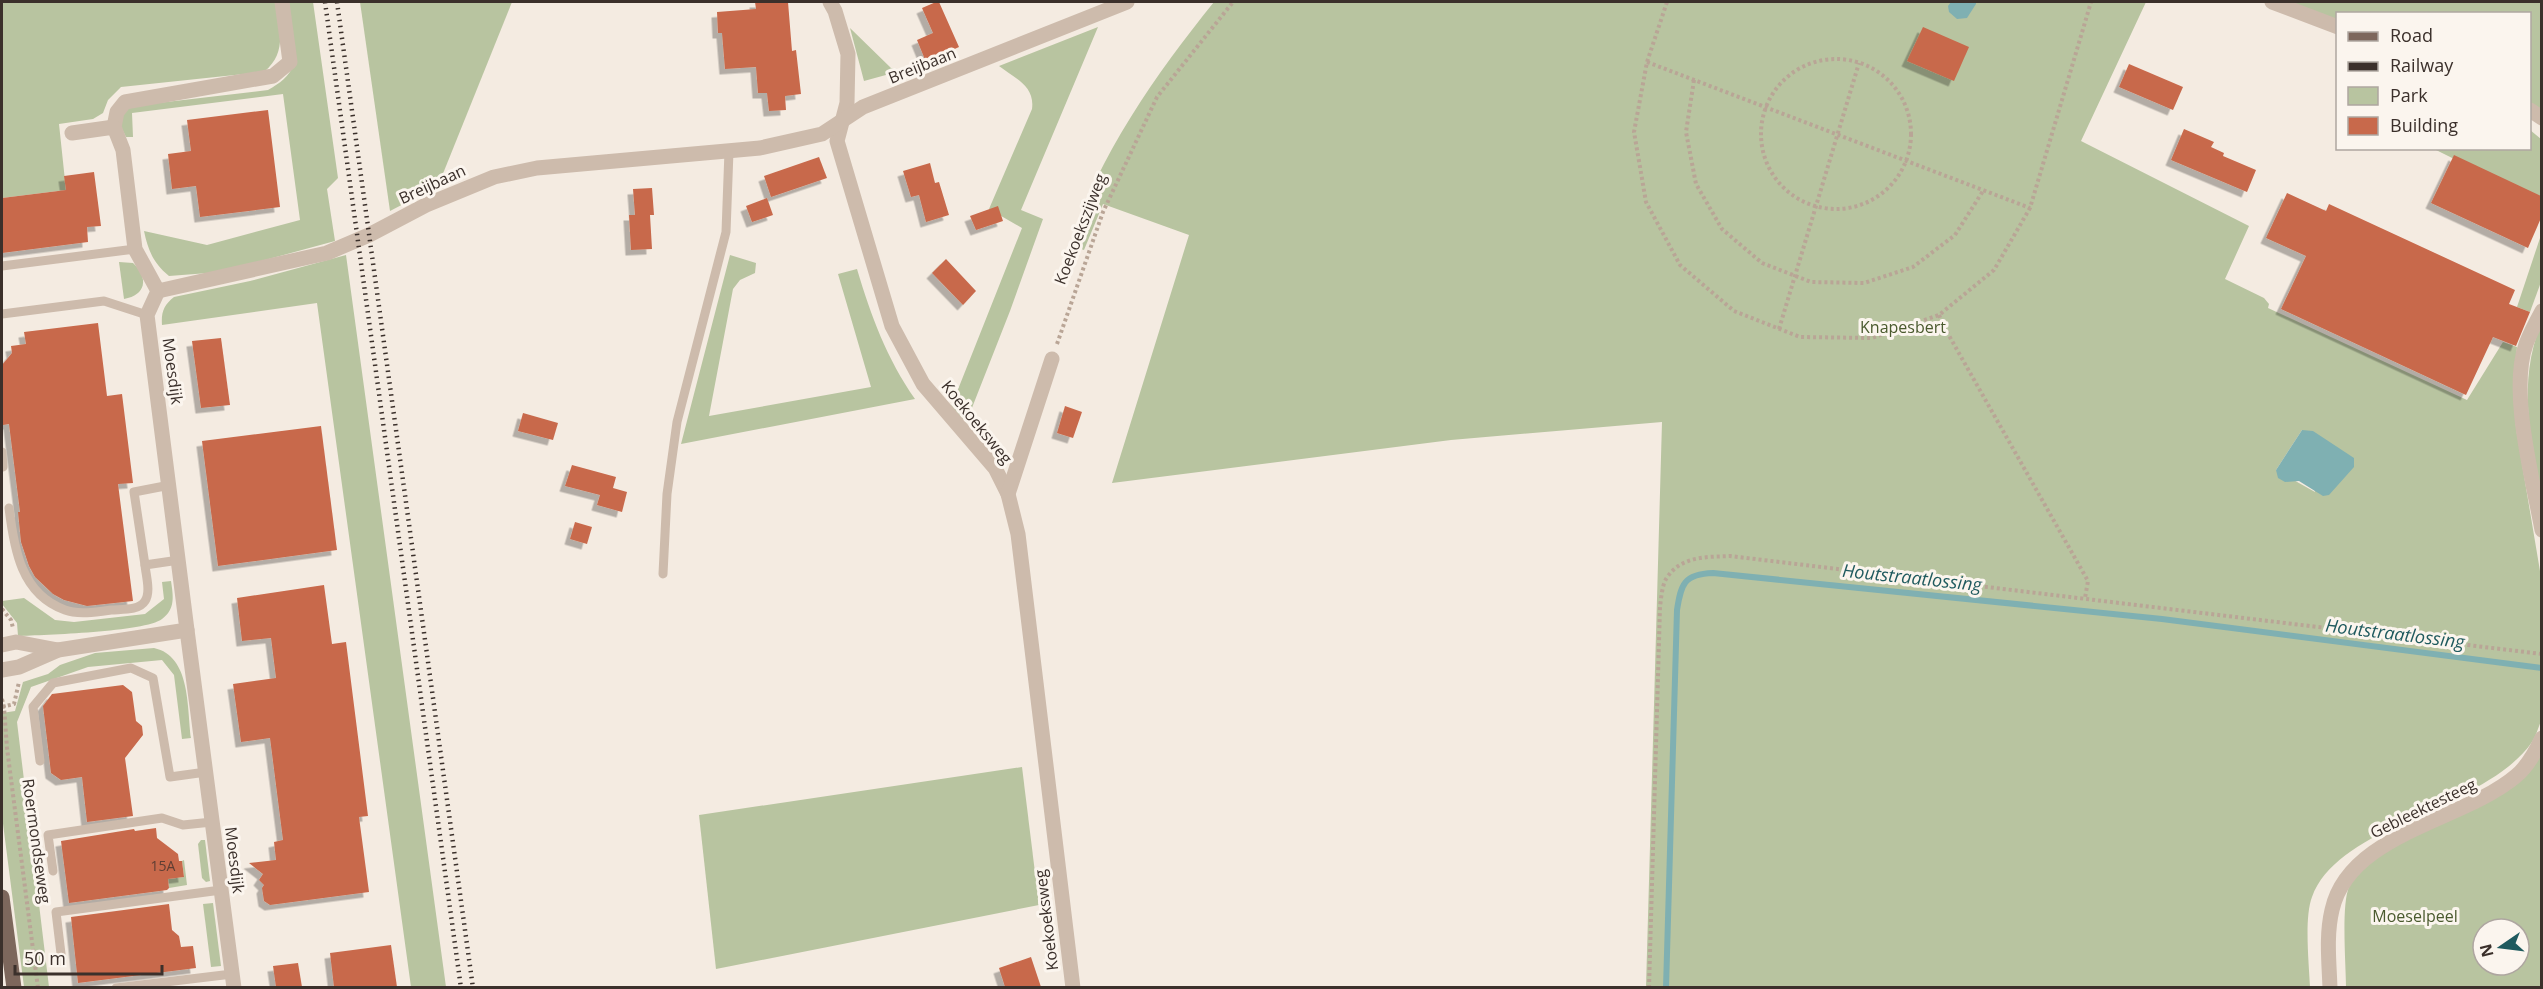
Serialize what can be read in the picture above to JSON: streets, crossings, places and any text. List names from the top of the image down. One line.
{"streets":{"street":["Breijbaan","Moesdijk","Koekoeksweg","Gebleektesteeg"],"path":["Koekoekszijweg","Roermondseweg"]},"crossings":[["Breijbaan","Koekoeksweg"]],"water":["Houtstraatlossing"],"parks":["Knapesbert","Moeselpeel"],"house_numbers":["15A"],"legend":["Road","Railway","Park","Building"],"scale_bar":"50 m","north":"left"}
